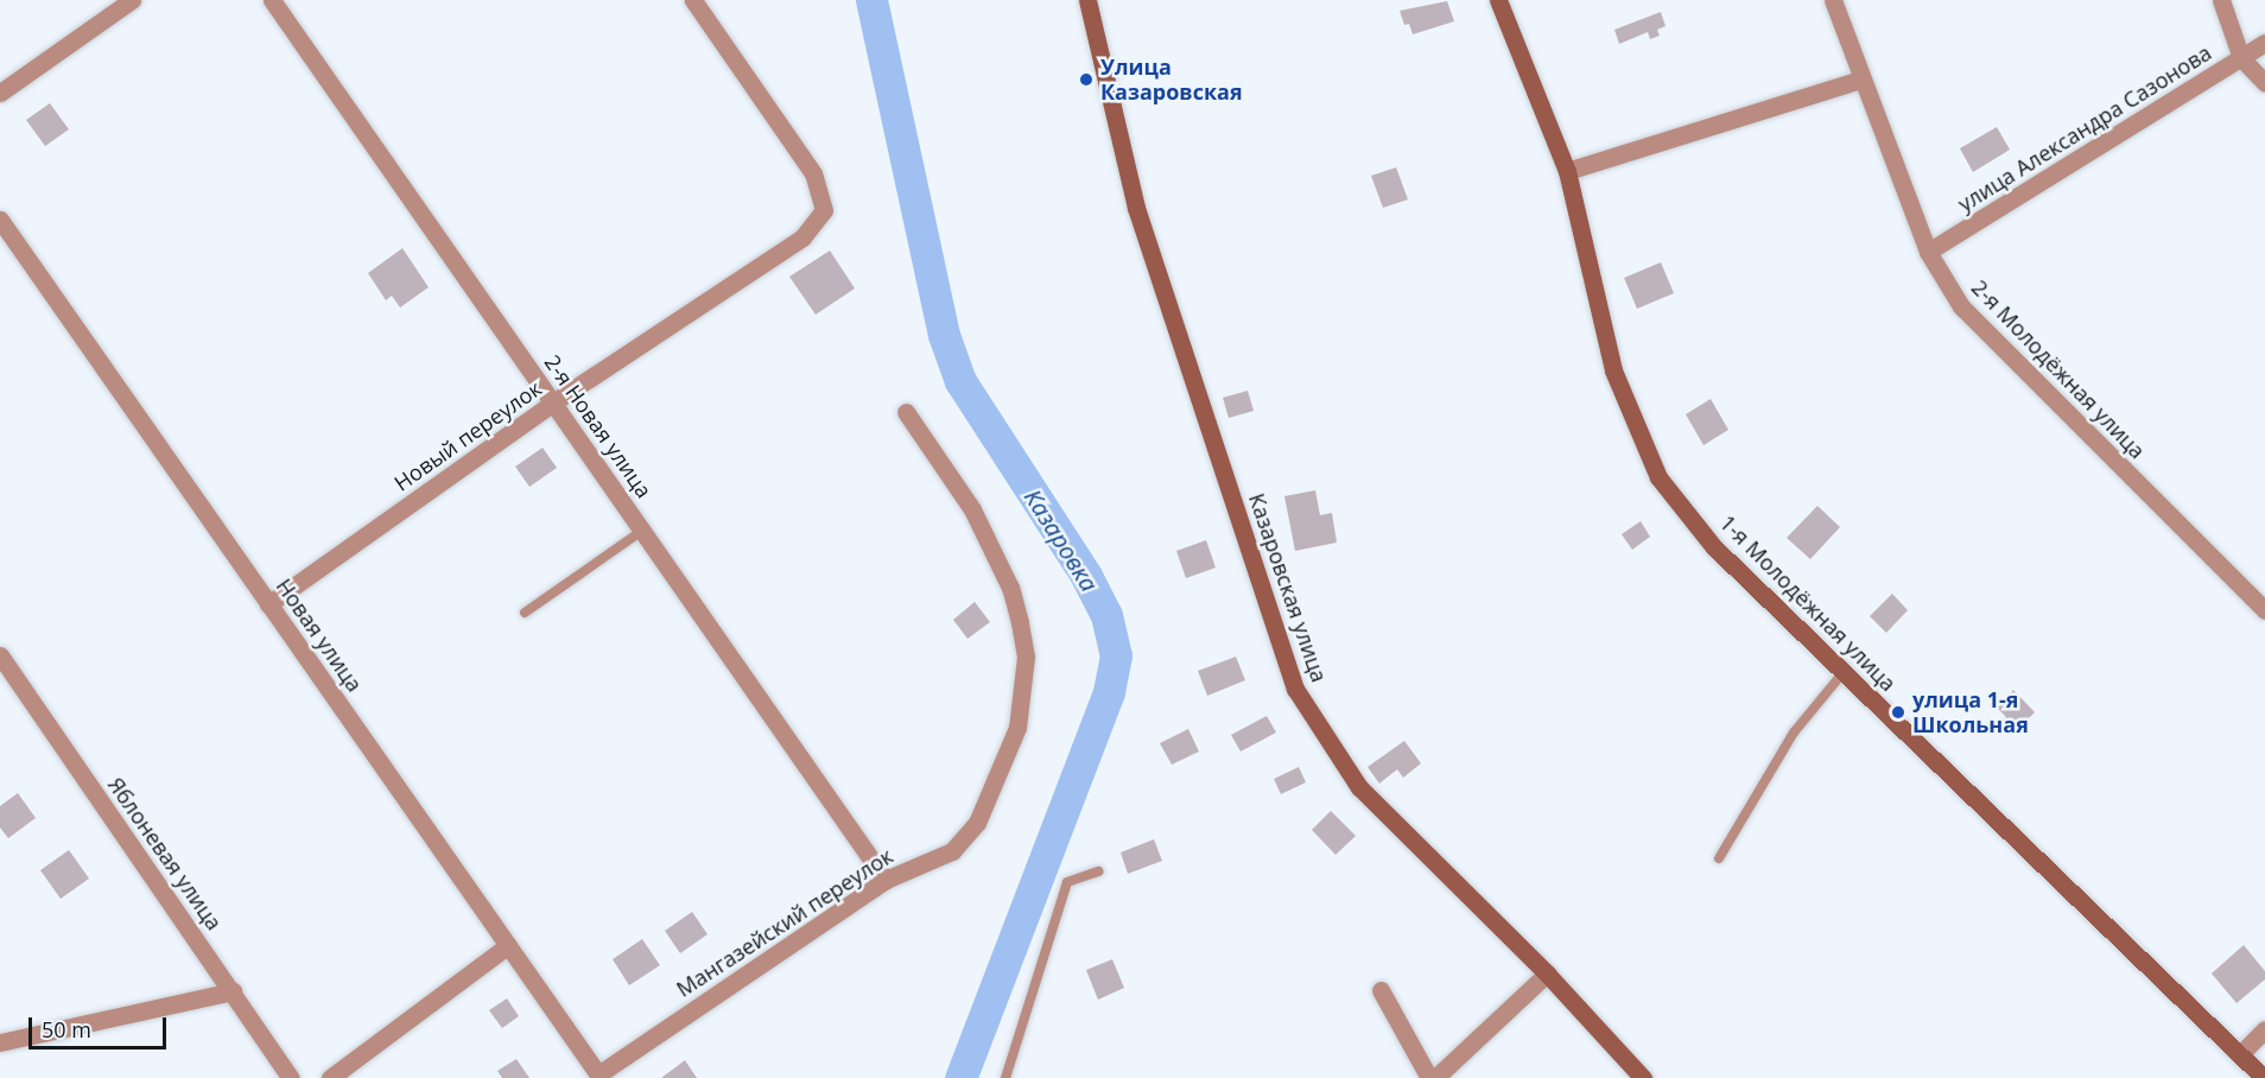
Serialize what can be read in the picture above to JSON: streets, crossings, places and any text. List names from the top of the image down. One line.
{"streets":{"street":["улица Александра Сазонова","2-я Молодёжная улица","2-я Новая улица","Новый переулок","Казаровская улица","1-я Молодёжная улица","Новая улица","Яблоневая улица","Мангазейский переулок"]},"crossings":[["улица Александра Сазонова","2-я Молодёжная улица"],["2-я Новая улица","Новый переулок"],["2-я Новая улица","Мангазейский переулок"],["Новый переулок","Новая улица"],["Новая улица","Мангазейский переулок"]],"water":["Казаровка"],"places":["Улица Казаровская","улица 1-я Школьная"],"scale_bar":"50 m"}
